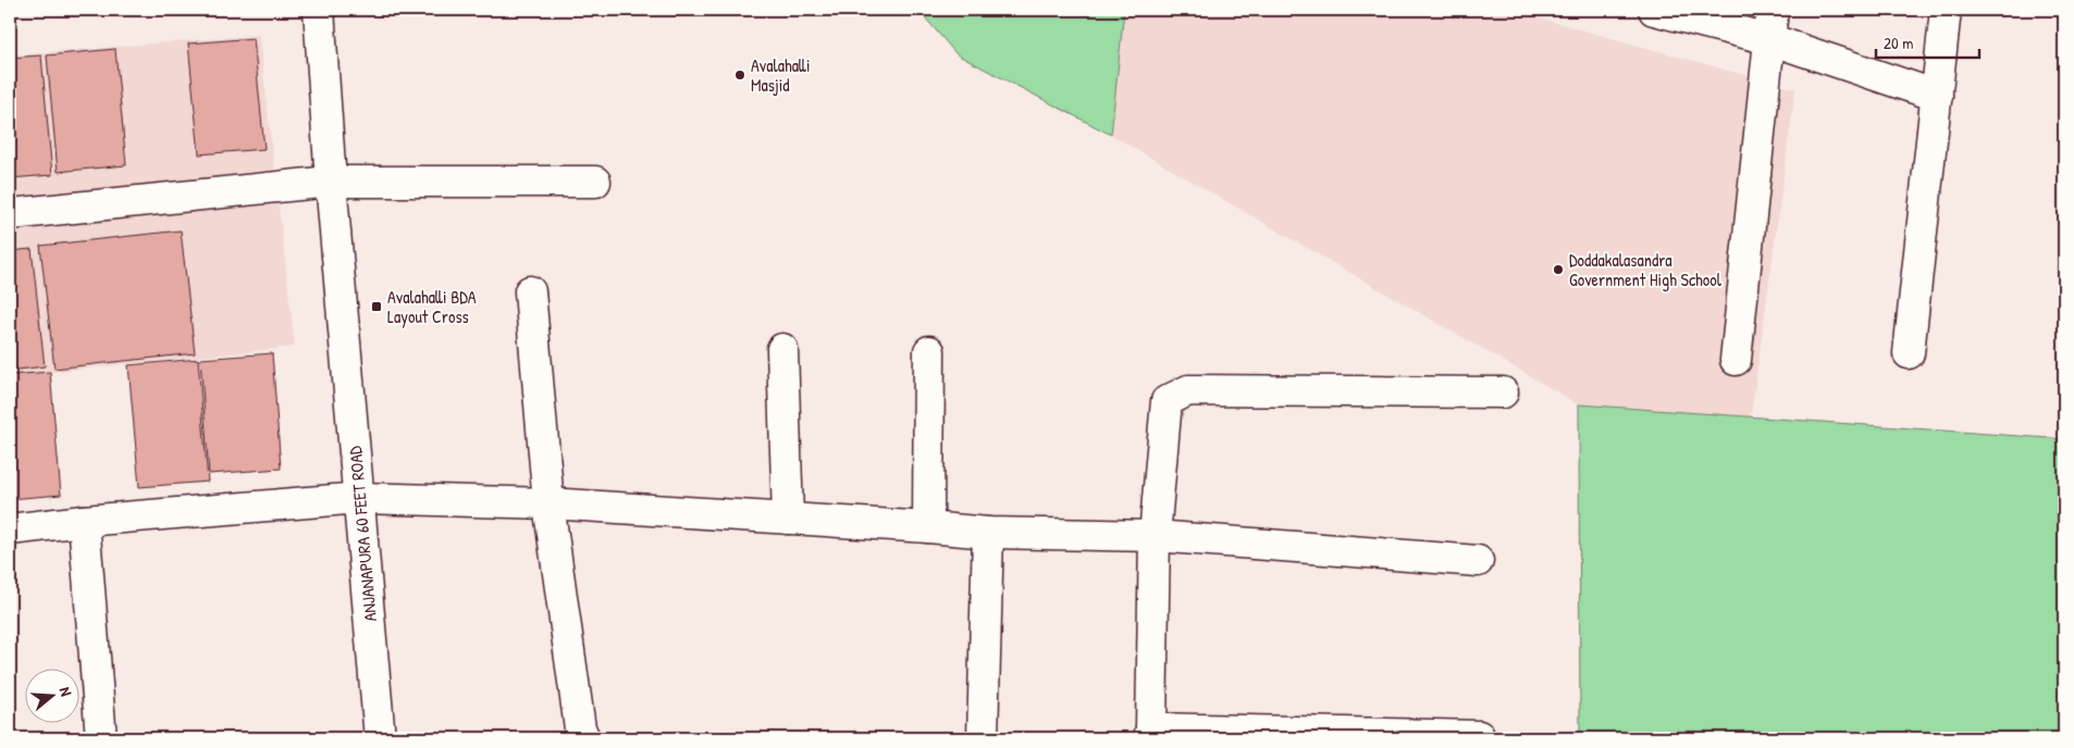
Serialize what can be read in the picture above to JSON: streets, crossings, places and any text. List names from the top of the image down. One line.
{"streets":{"street":["ANJANAPURA 60 FEET ROAD"]},"places":{"other":["Avalahalli Masjid","Doddakalasandra Government High School"],"transit":["Avalahalli BDA Layout Cross"]},"scale_bar":"20 m","north":"right"}
